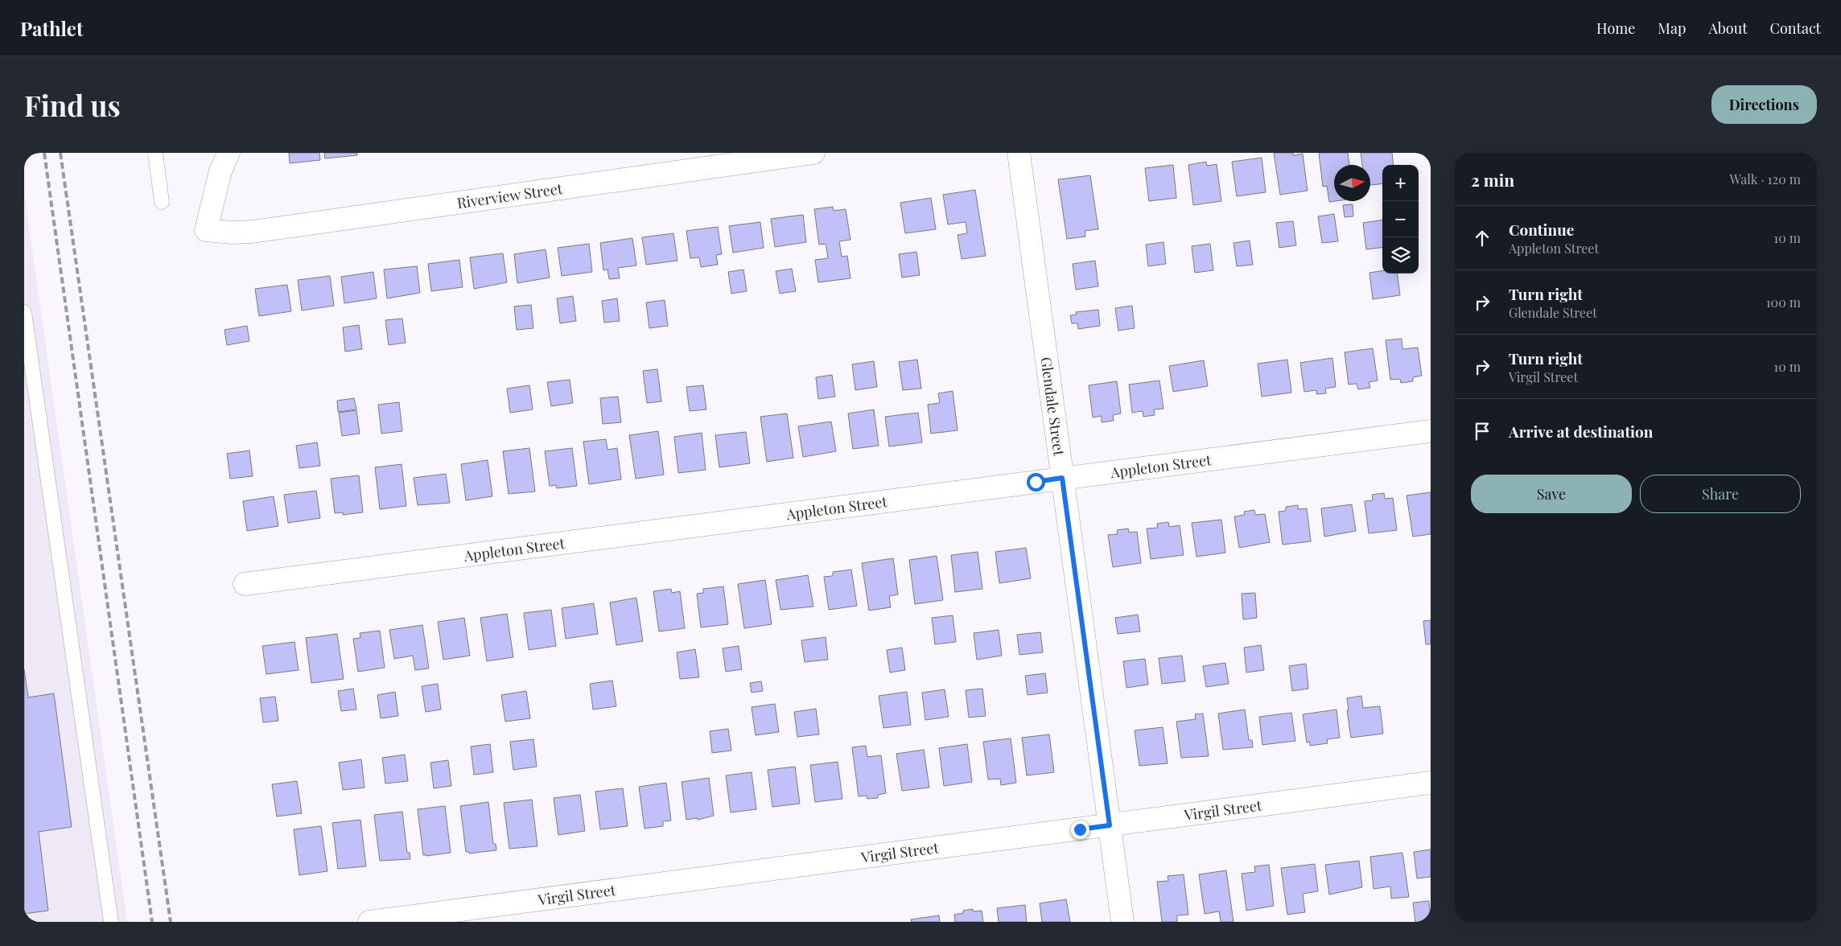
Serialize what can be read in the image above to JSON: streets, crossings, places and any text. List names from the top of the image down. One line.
{"streets":{"street":["Riverview Street","Glendale Street","Appleton Street","Virgil Street"]},"crossings":[["Glendale Street","Appleton Street"],["Glendale Street","Virgil Street"]],"north":"right","page":{"header":"Pathlet","nav":["Home","Map","About","Contact"],"buttons":["Directions",["Save","Share"]],"title":"Find us","heading":["2 min","Walk · 120 m"],"map_buttons":["+","−"],"list":[["Continue","Appleton Street","10 m"],["Turn right","Glendale Street","100 m"],["Turn right","Virgil Street","10 m"],"Arrive at destination"]}}
